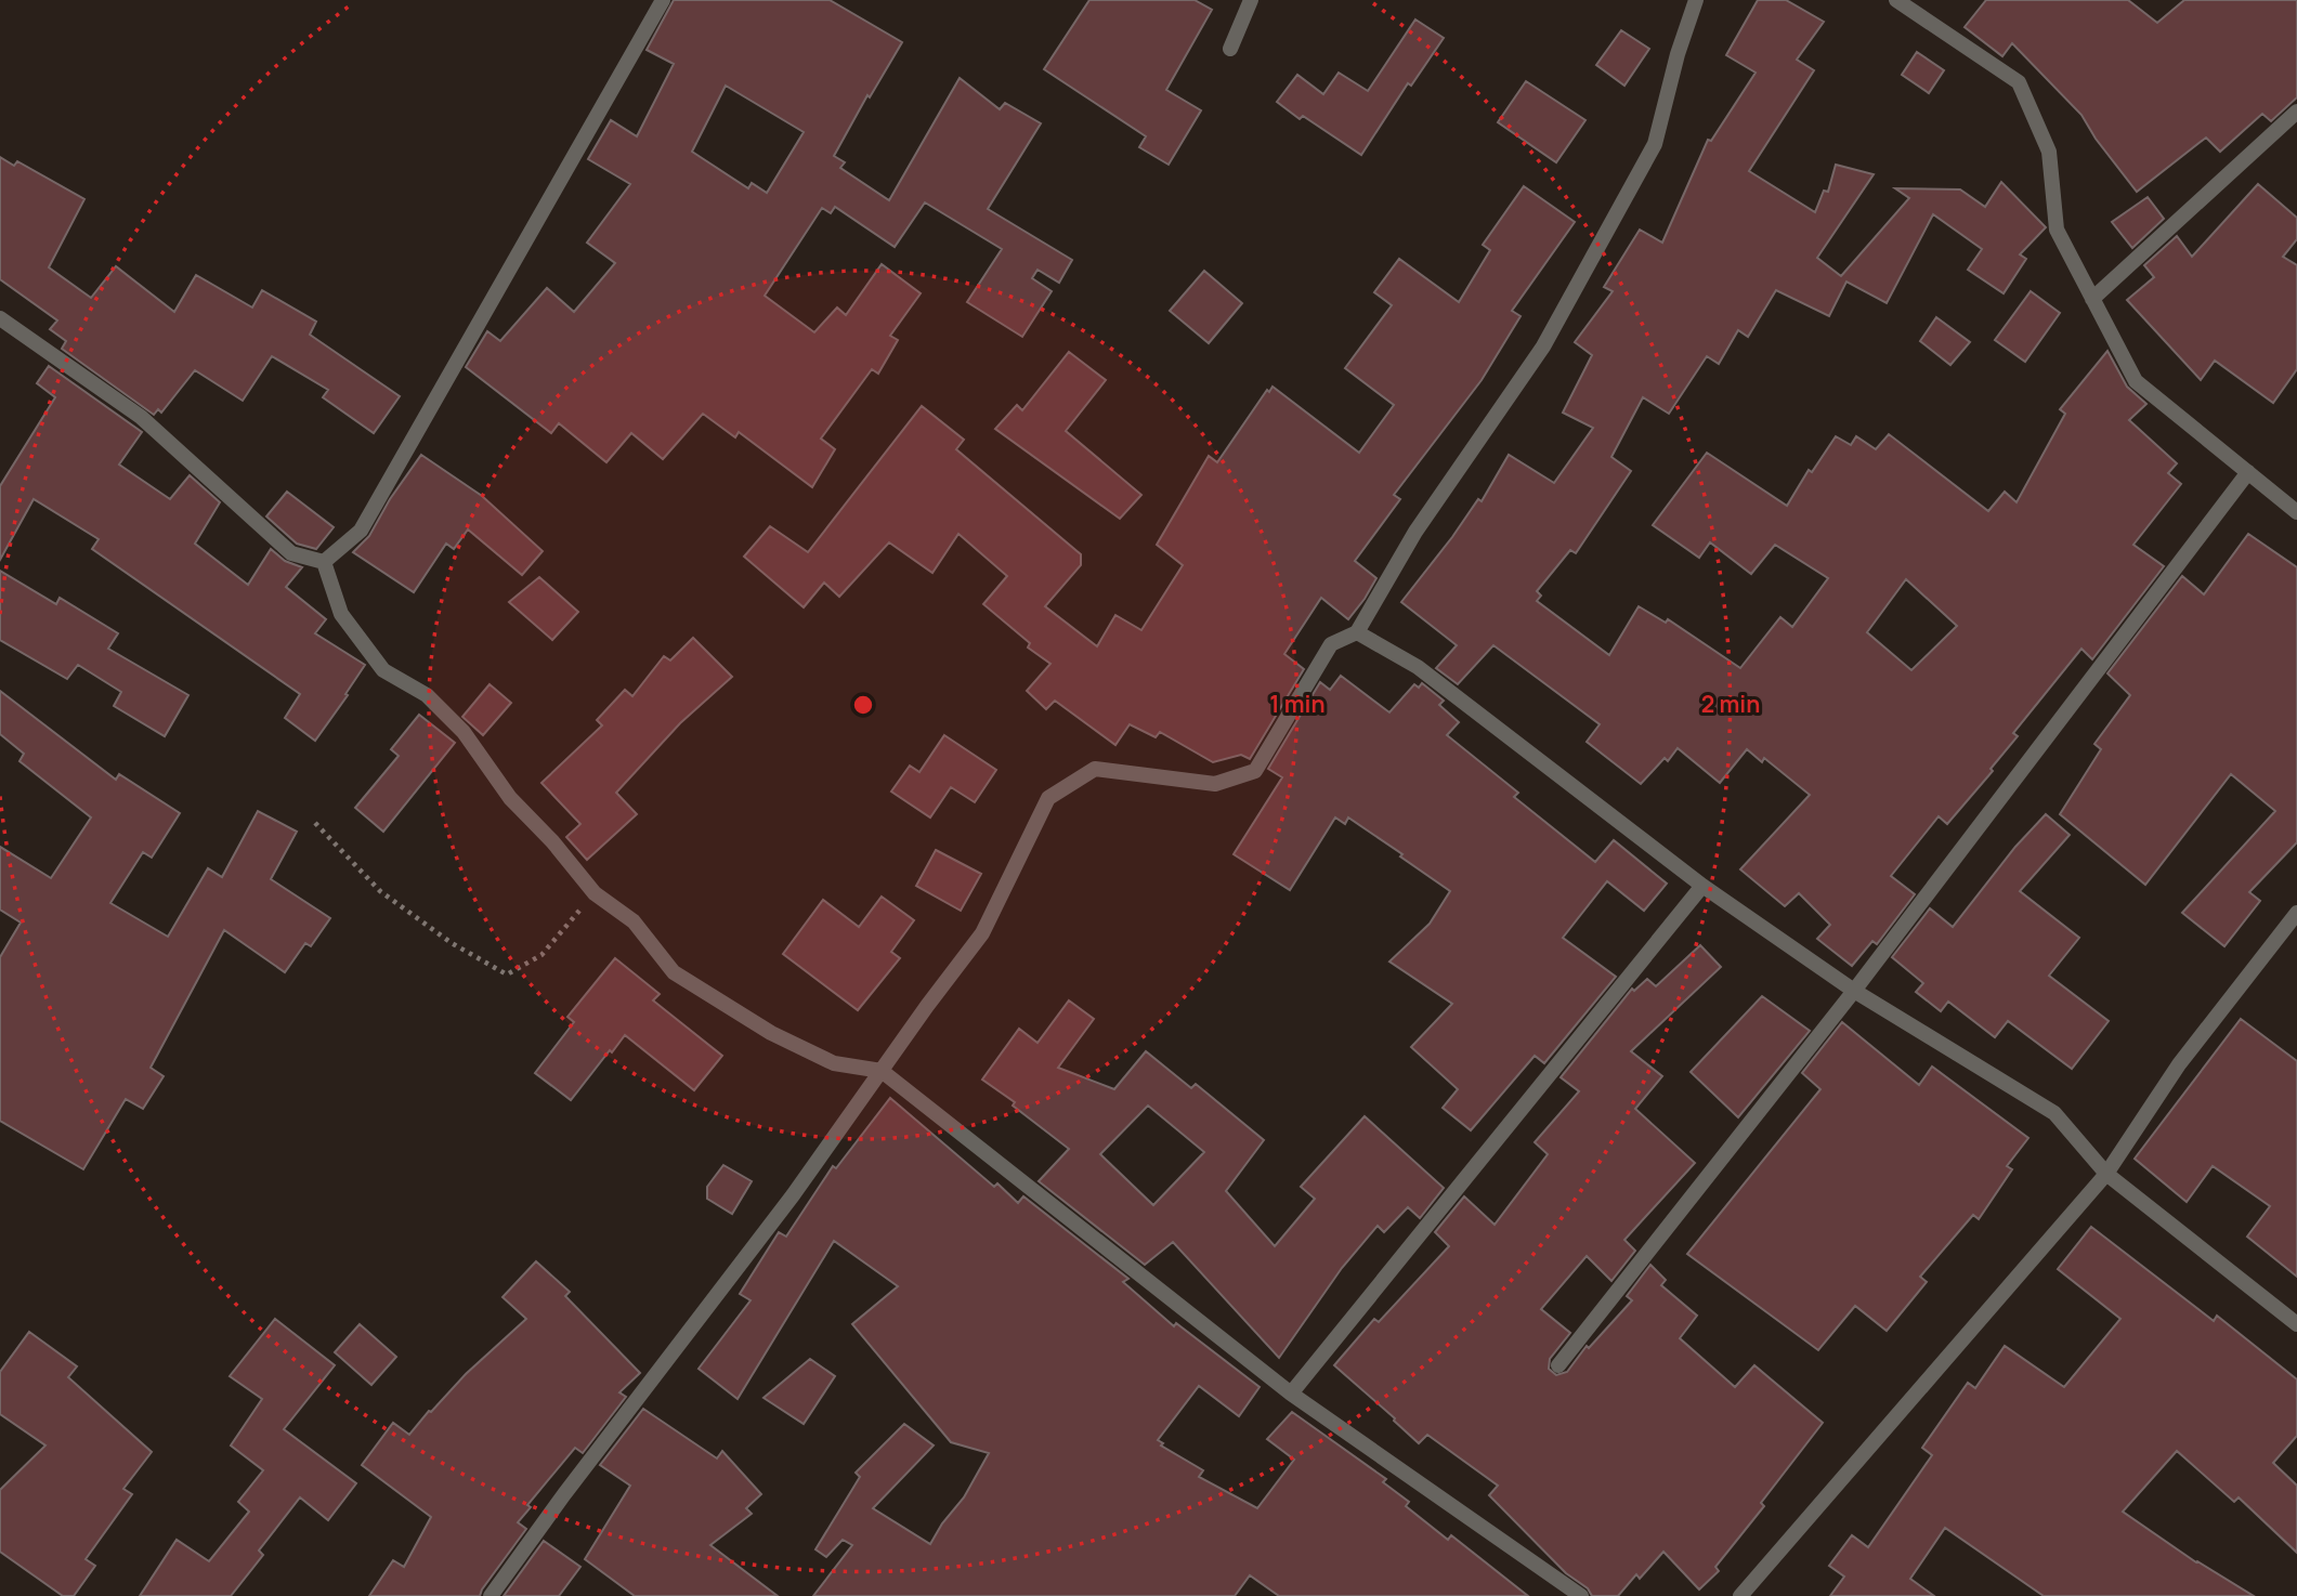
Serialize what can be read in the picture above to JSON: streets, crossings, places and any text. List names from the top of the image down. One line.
{"rings":["1 min","2 min"]}
